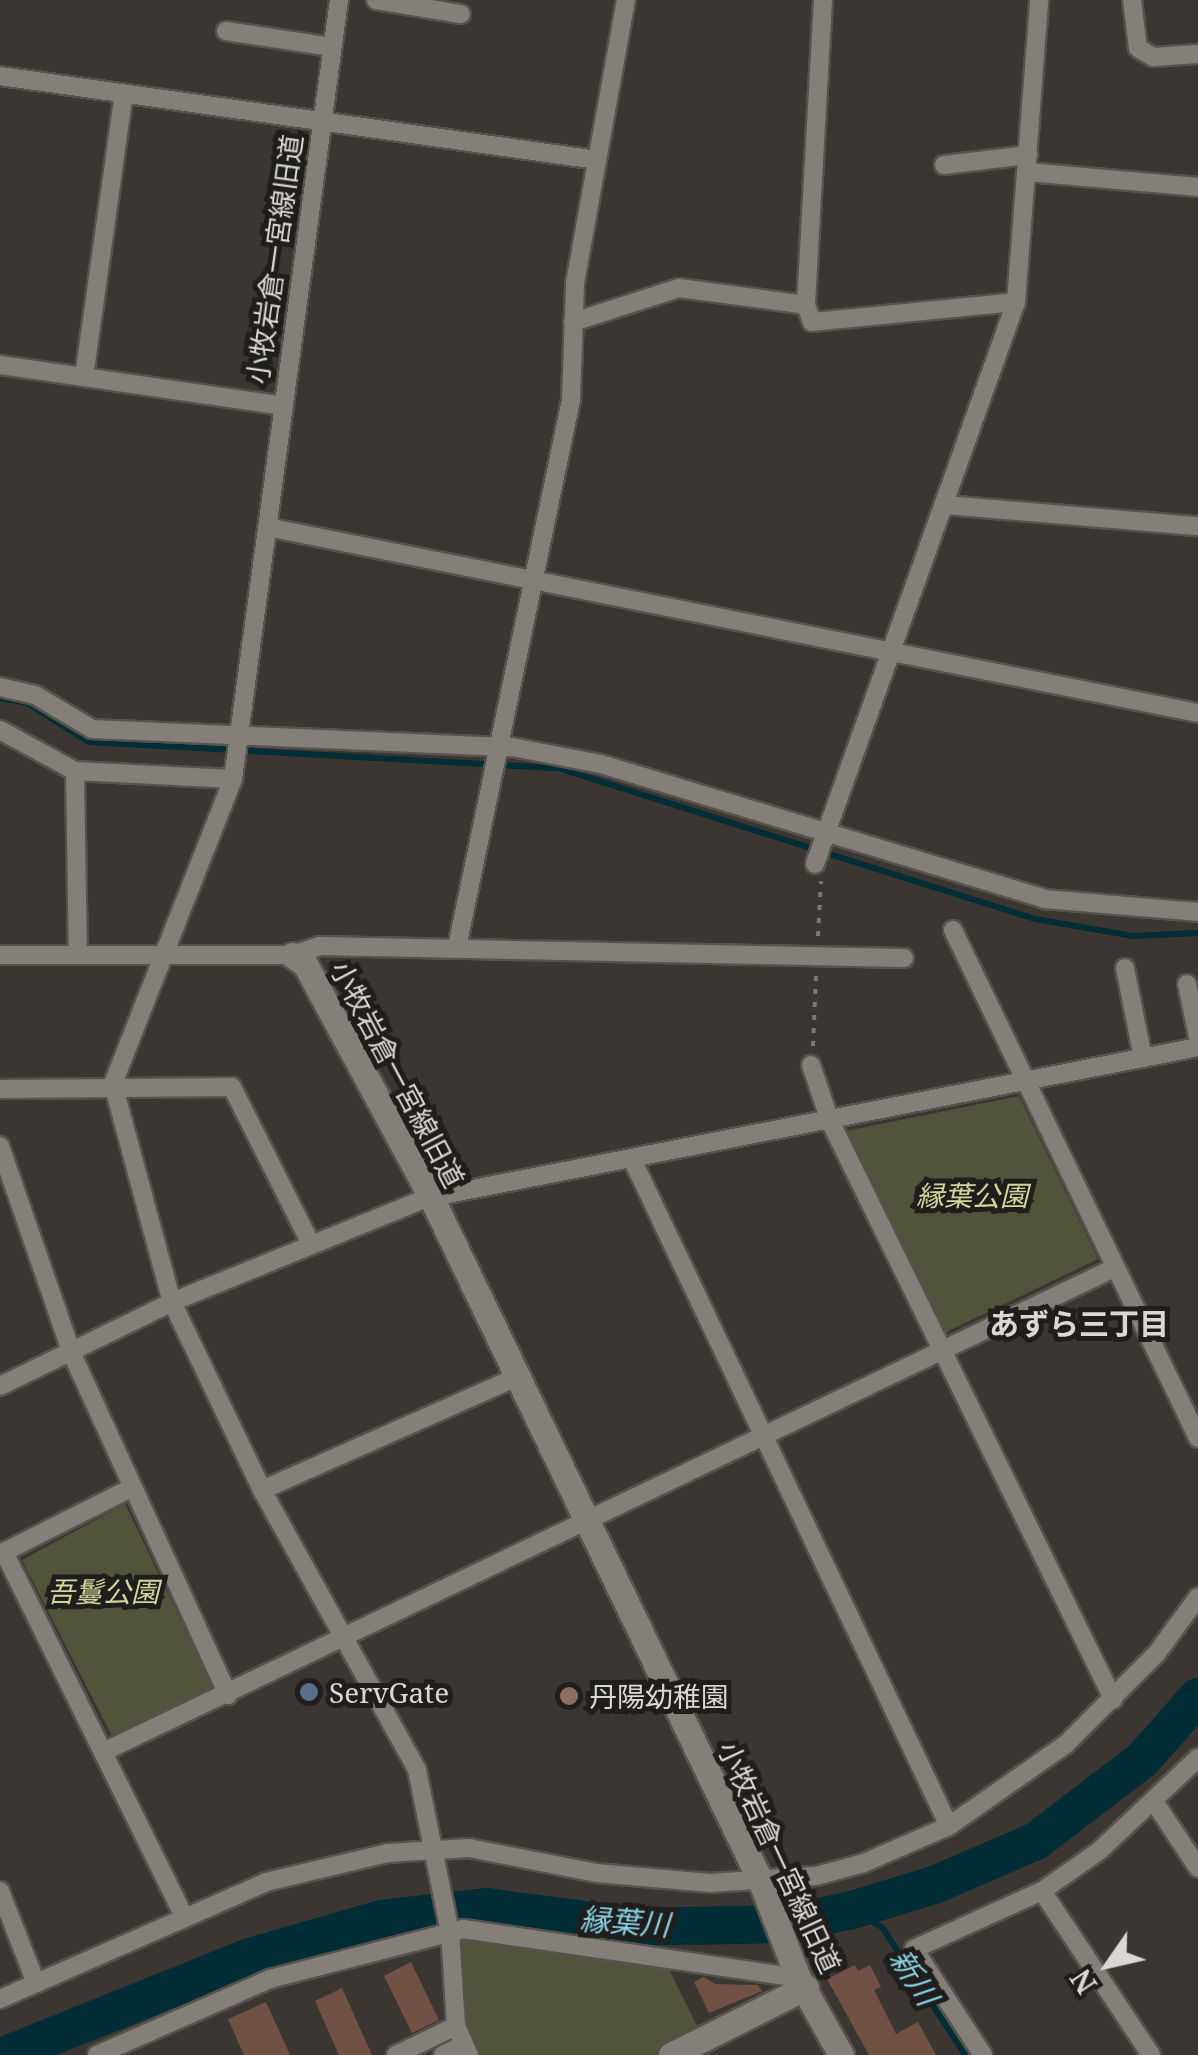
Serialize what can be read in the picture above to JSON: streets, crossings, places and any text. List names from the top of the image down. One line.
{"streets":{"street":["小牧岩倉一宮線旧道"]},"districts":["あずら三丁目"],"water":["縁葉川","新川"],"parks":["縁葉公園","吾鬘公園"],"places":["ServGate","丹陽幼稚園"],"north":"bottom left"}
